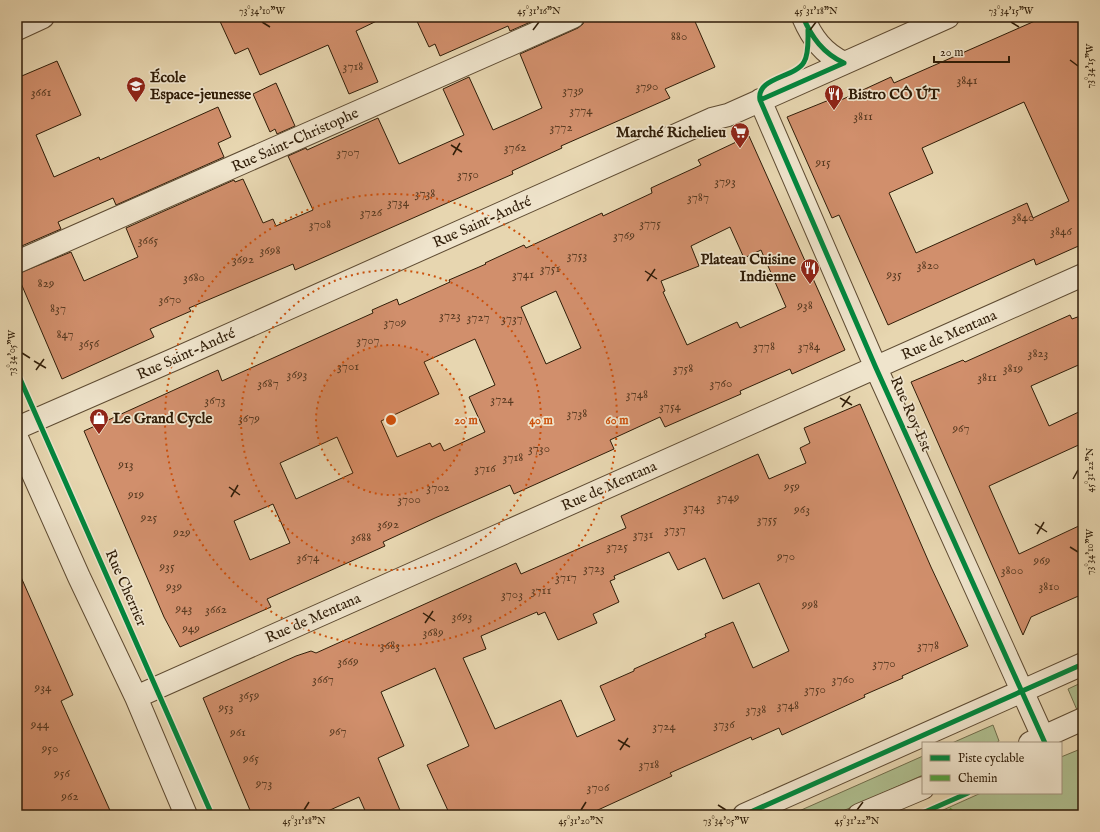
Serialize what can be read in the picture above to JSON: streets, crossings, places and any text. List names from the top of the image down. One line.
{"streets":{"street":["Rue Saint-Christophe","Rue Saint-André","Rue de Mentana","Rue Roy Est"],"cycle path":["Rue Cherrier"]},"crossings":[["Rue Saint-André","Rue Roy Est"],["Rue de Mentana","Rue Roy Est"]],"places":{"school or university":["École Espace-jeunesse"],"restaurant":["Bistro CÔ ÚT","Plateau Cuisine Indienne"],"supermarket":["Marché Richelieu"],"shop":["Le Grand Cycle"]},"house_numbers":["880","3718","3841","3790","3739","3661","3774","3811","3772","3762","3707","915","3750","3793","3738","3787","3734","3726","3840","3775","3708","3846","3769","3665","3698","3753","3692","3820","3751","3741","935","3680","829","3670","938","837","3723","3727","3737","3709","847","3707","3656","3778","3784","3823","3701","3758","3819","3693","3811","3687","3760","3748","3724","3673","3754","3738","3679","967","3730","3718","913","3716","959","3702","919","3749","3700","3743","963","925","3755","3692","3737","929","3731","3688","3725","970","3674","969","935","3723","3800","3717","939","3810","3711","3703","998","943","3662","3693","949","3689","3683","3778","3669","3770","3667","3760","934","3750","3659","3748","953","3738","944","3736","3724","967","961","950","965","3718","956","973","3706","962"],"legend":["Piste cyclable","Chemin"],"scale_bar":"20 m","coordinates":["73°34'10\"W","45°31'16\"N","45°31'18\"N","73°34'15\"W","73°34'05\"W","45°31'22\"N","45°31'20\"N"],"rings":["20 m","40 m","60 m"]}
